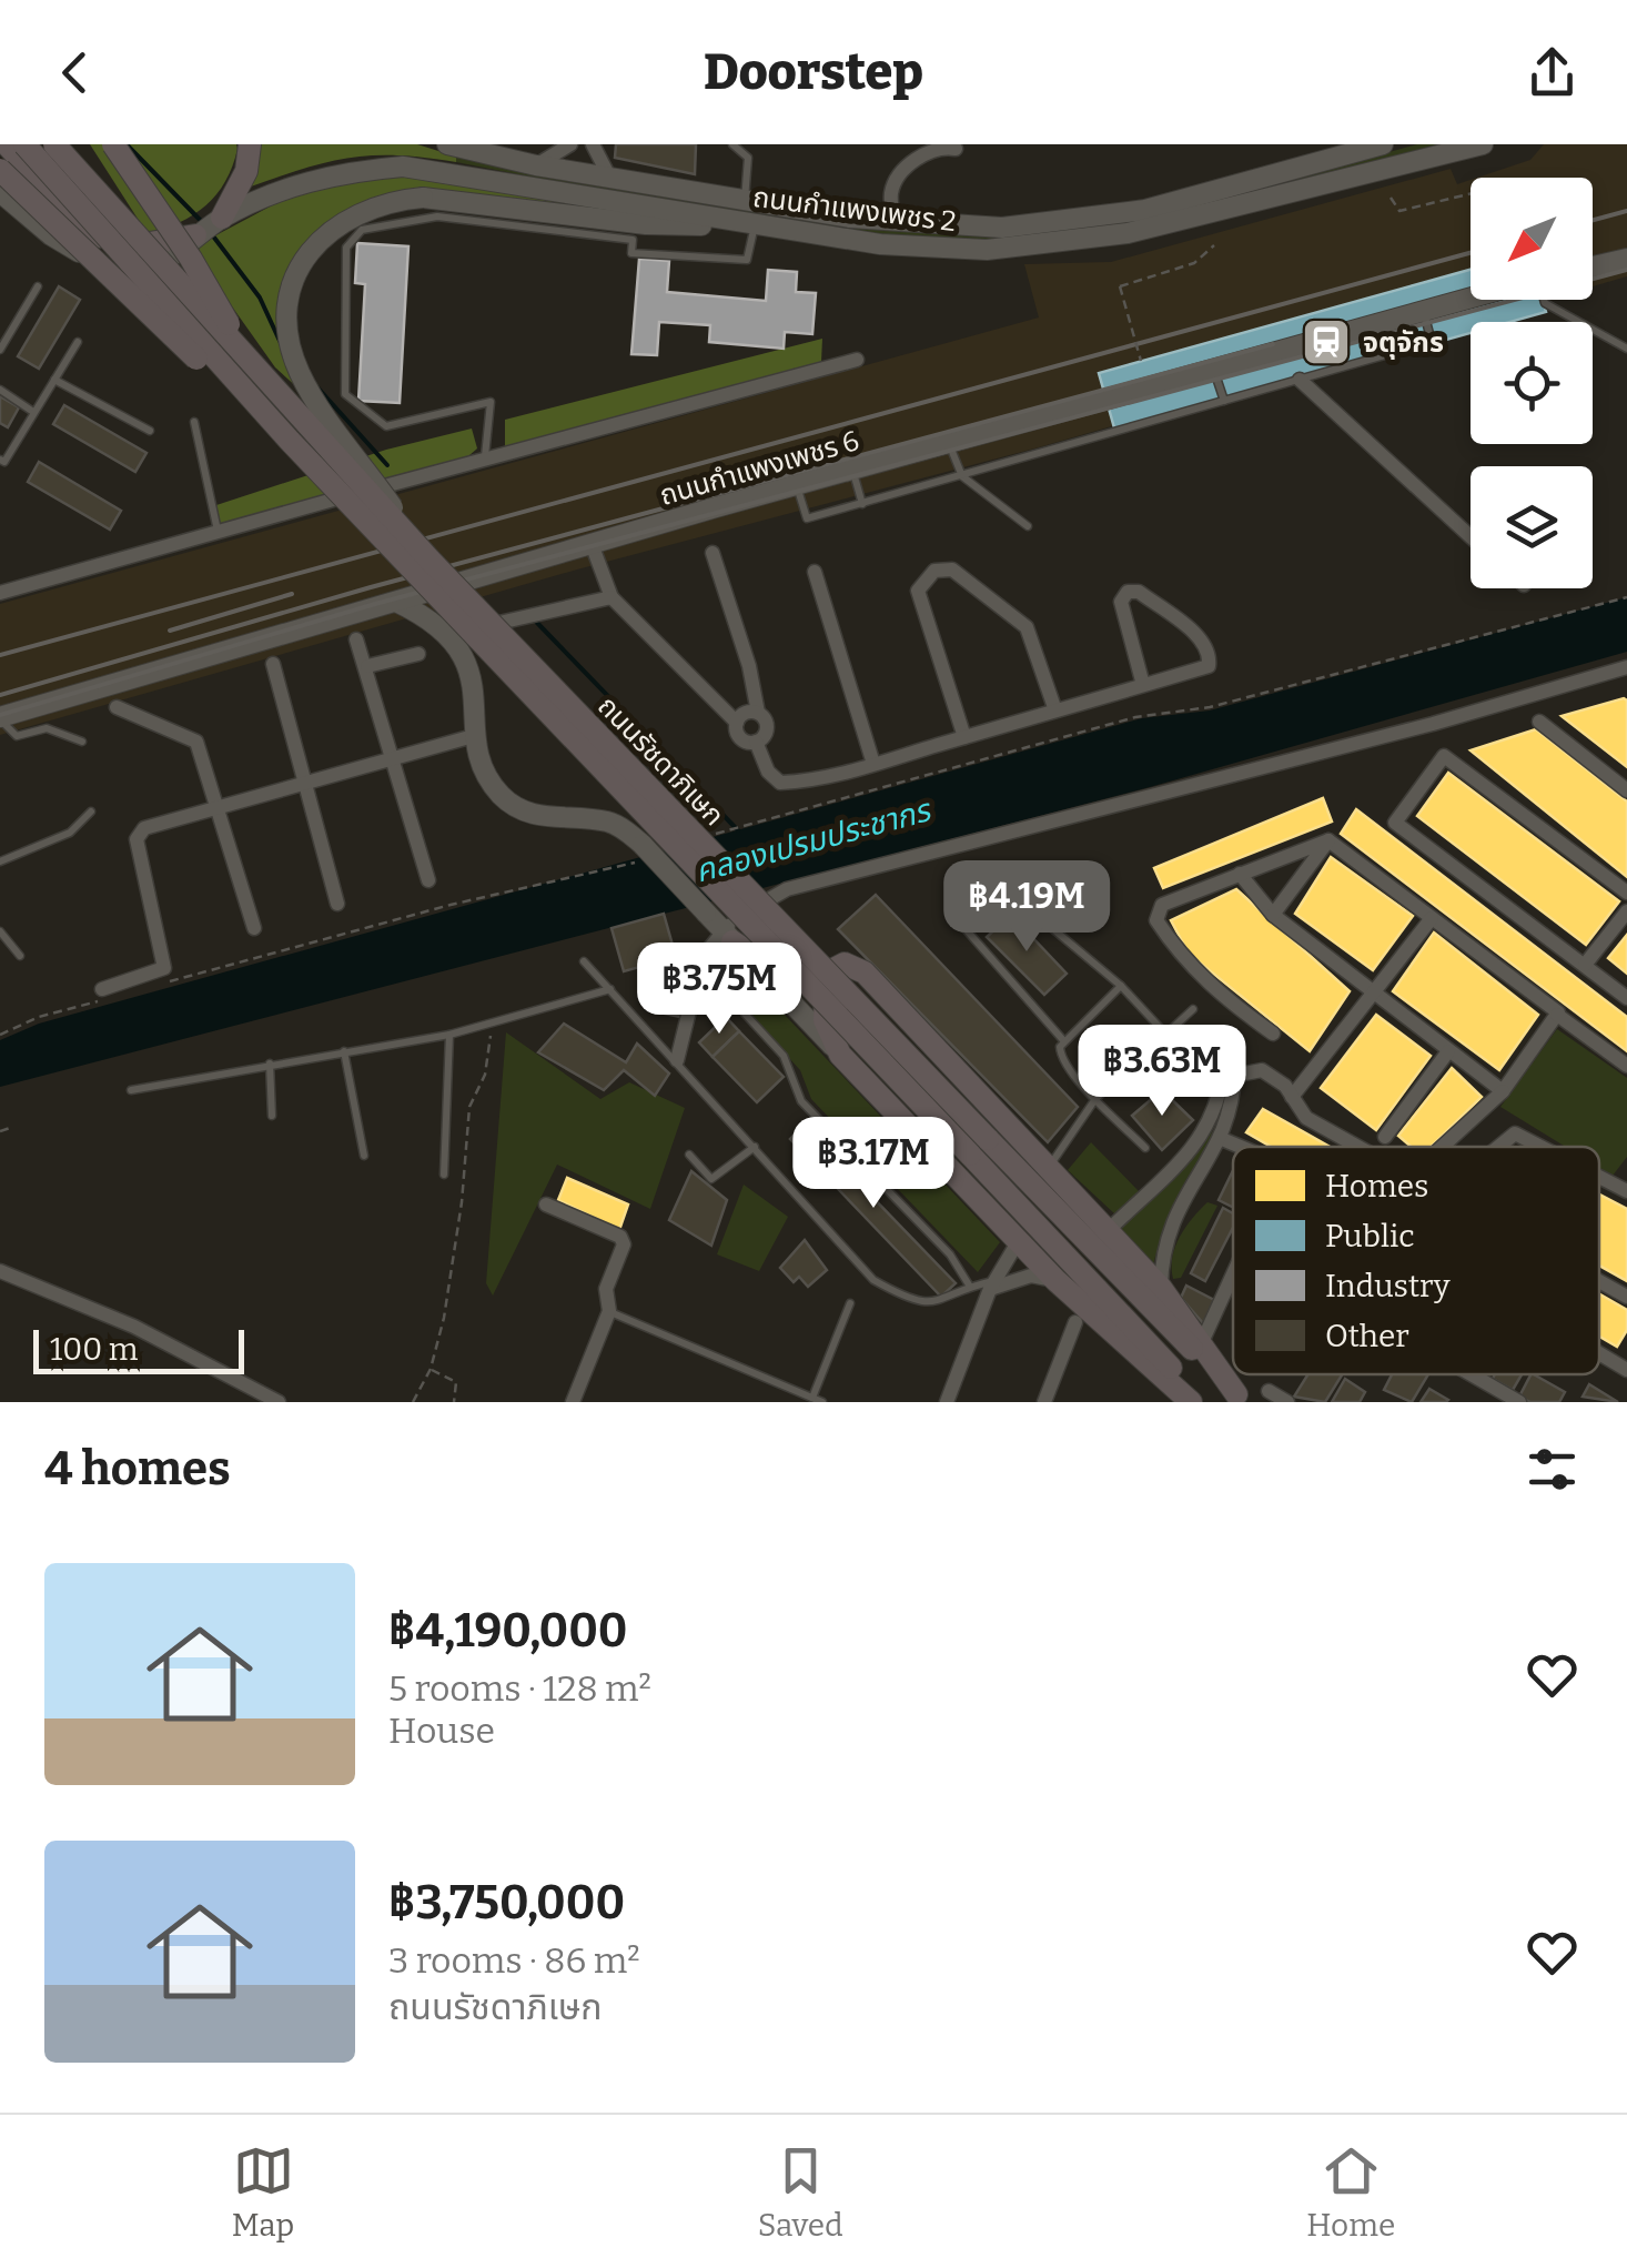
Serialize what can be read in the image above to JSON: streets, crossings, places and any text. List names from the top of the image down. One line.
{"streets":{"main road":["ถนนกำแพงเพชร 2","ถนนกำแพงเพชร 6","ถนนรัชดาภิเษก"]},"water":["คลองเปรมประชากร"],"places":{"station":["จตุจักร"]},"legend":["Homes","Public","Industry","Other"],"scale_bar":"100 m","north":"bottom left","page":{"header":"Doorstep","price":["฿4.19M","฿3.75M","฿3.63M","฿3.17M"],"scale":"100 m","heading":"4 homes","list":[{"name":"฿4,190,000","note":"5 rooms · 128 m² · House"},{"name":"฿3,750,000","note":"3 rooms · 86 m² · ถนนรัชดาภิเษก"}],"tabs":["Map","Saved","Home"]}}
